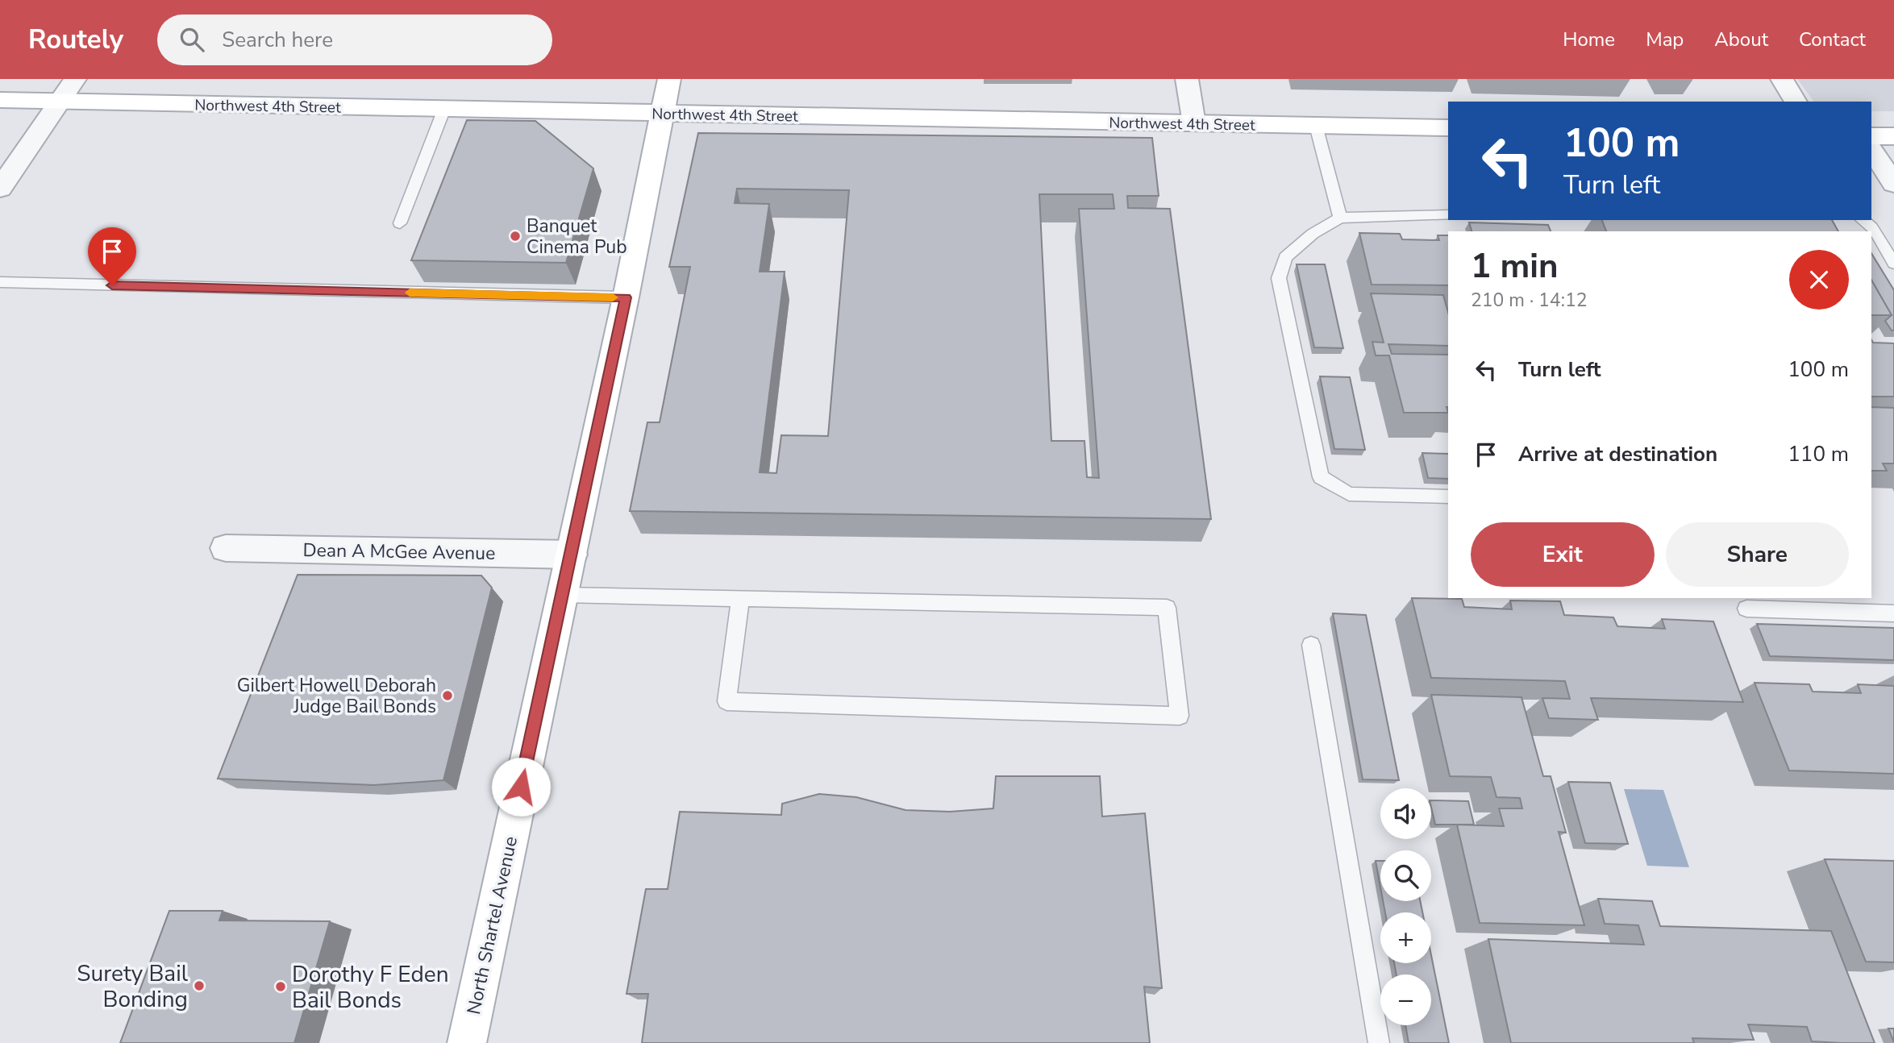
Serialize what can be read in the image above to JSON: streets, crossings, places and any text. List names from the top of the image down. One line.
{"streets":{"main road":["Northwest 4th Street","North Shartel Avenue"],"street":["Dean A McGee Avenue"]},"crossings":[["Northwest 4th Street","North Shartel Avenue"],["Dean A McGee Avenue","North Shartel Avenue"]],"places":["Banquet Cinema Pub","Gilbert Howell Deborah Judge Bail Bonds","Surety Bail Bonding","Dorothy F Eden Bail Bonds"],"page":{"header":"Routely","search":"Search here","nav":["Home","Map","About","Contact"],"turn":["100 m","Turn left"],"heading":["1 min","210 m · 14:12"],"list":[{"name":"Turn left","value":"100 m"},{"name":"Arrive at destination","value":"110 m"}],"buttons":["Exit","Share"],"map_buttons":["+","−"]}}
